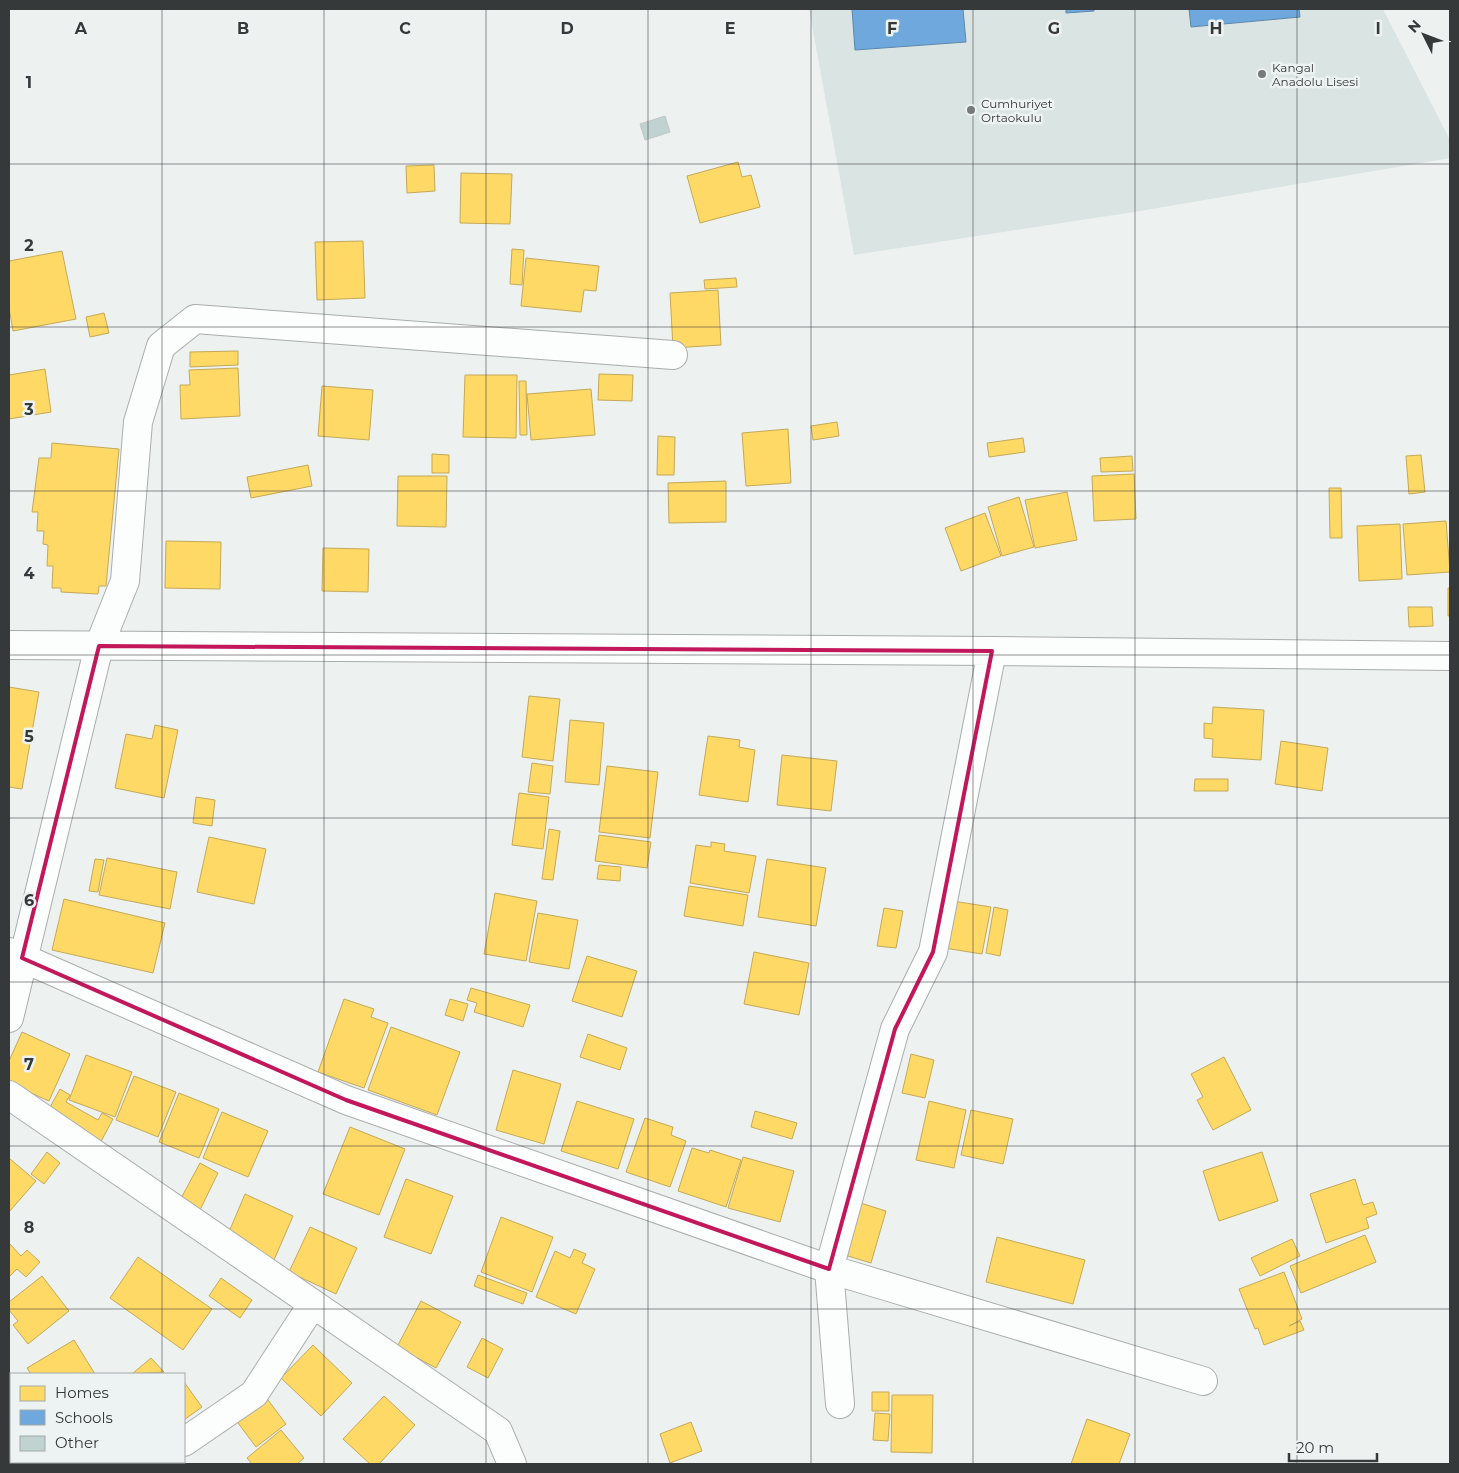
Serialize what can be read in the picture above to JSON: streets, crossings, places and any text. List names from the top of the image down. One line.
{"places":["Kangal Anadolu Lisesi","Cumhuriyet Ortaokulu"],"legend":["Homes","Schools","Other"],"scale_bar":"20 m","north":"top left","grid":{"columns":["A","B","C","D","E","F","G","H","I"],"rows":["1","2","3","4","5","6","7","8"]}}
